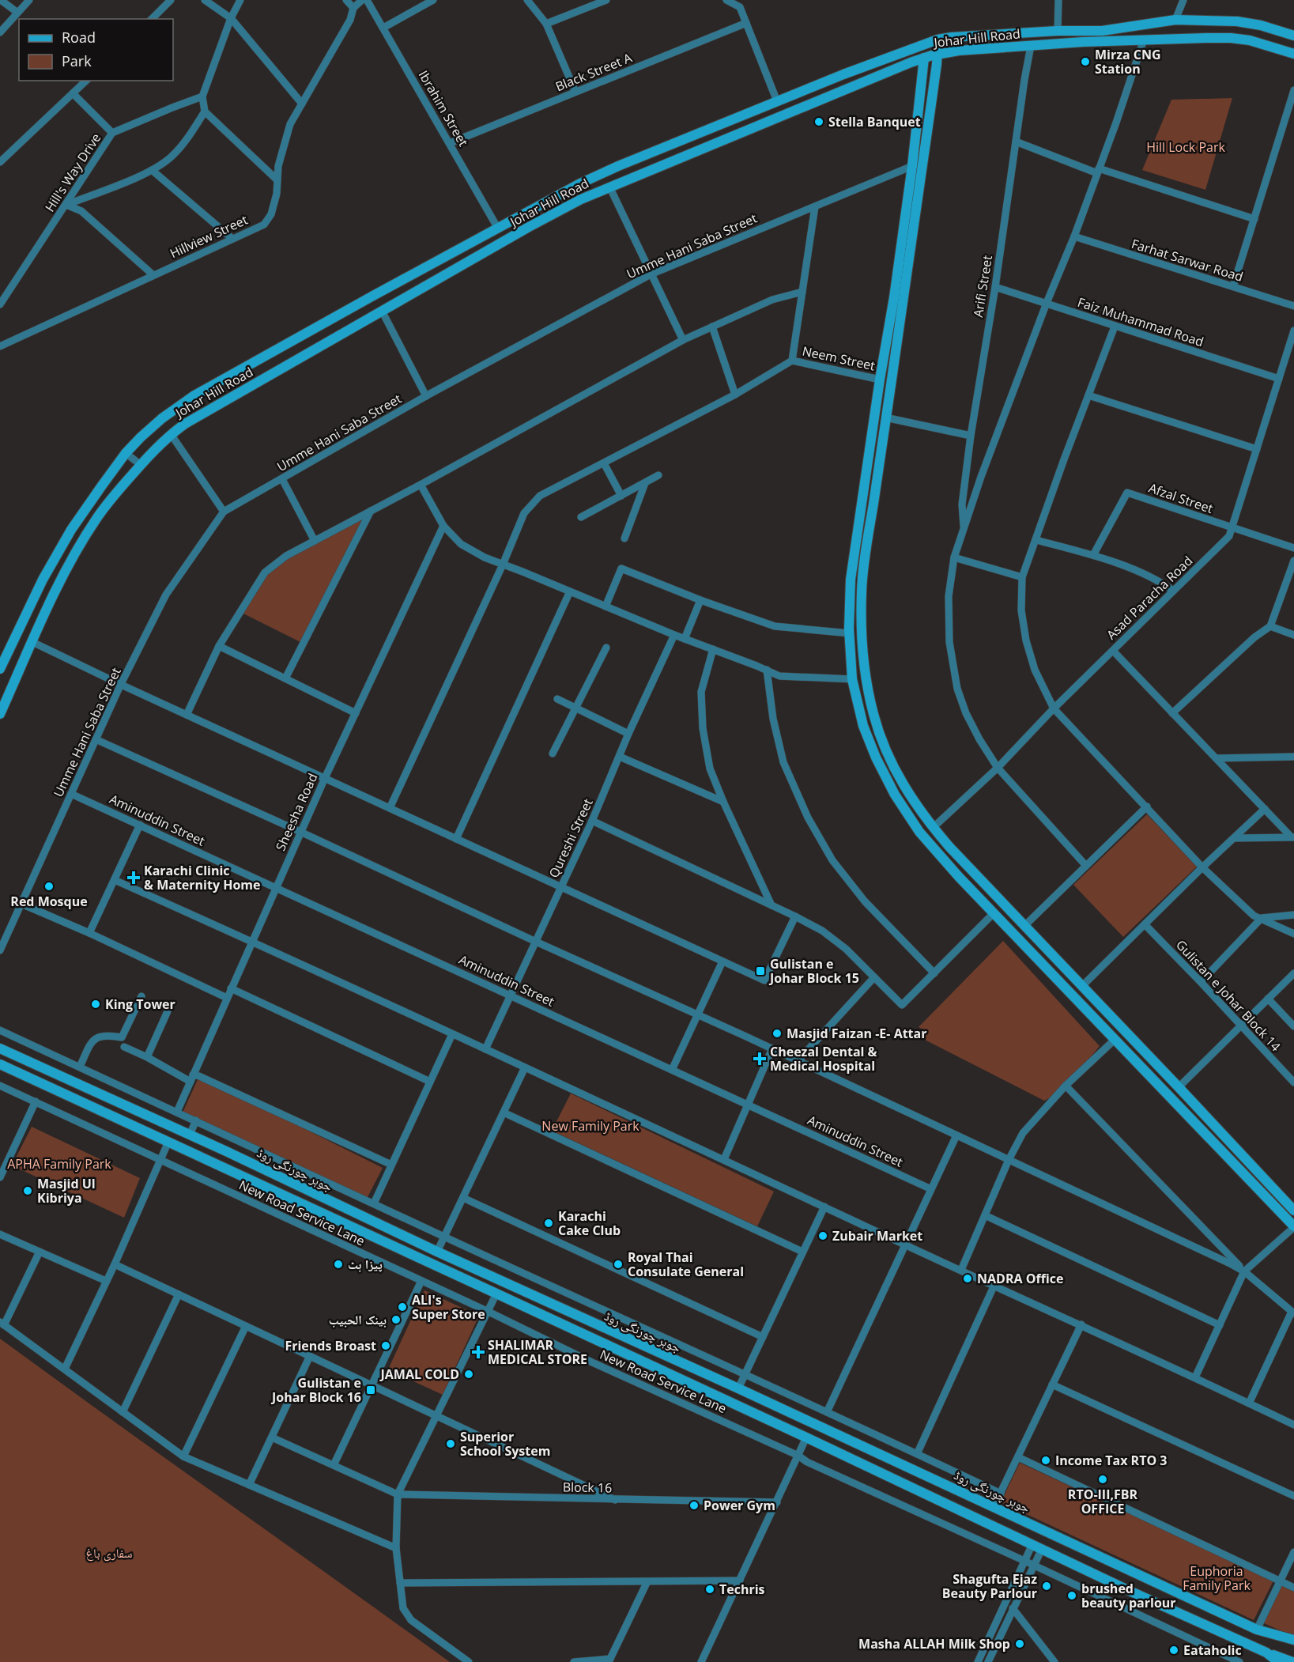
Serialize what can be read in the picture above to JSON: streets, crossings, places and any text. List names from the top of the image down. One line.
{"streets":{"street":["Johar Hill Road","Black Street A","Ibrahim Street","Hill's Way Drive","Hillview Street","Umme Hani Saba Street","Farhat Sarwar Road","Arifi Street","Faiz Muhammad Road","Neem Street","Afzal Street","Asad Paracha Road","Sheesha Road","Aminuddin Street","Qureshi Street","Gulistan e Johar Block 14","جوہر چورنگی روڈ","New Road Service Lane","Block 16"]},"crossings":[["Johar Hill Road","Ibrahim Street"],["Johar Hill Road","Arifi Street"],["Black Street A","Ibrahim Street"],["Umme Hani Saba Street","Aminuddin Street"],["Arifi Street","Faiz Muhammad Road"],["Faiz Muhammad Road","Asad Paracha Road"],["Afzal Street","Asad Paracha Road"],["Sheesha Road","Aminuddin Street"],["Aminuddin Street","Qureshi Street"]],"parks":["Hill Lock Park","New Family Park","APHA Family Park","سفاری باغ","Euphoria Family Park"],"places":{"other":["Mirza CNG Station","Stella Banquet","Red Mosque","King Tower","Masjid Faizan -E- Attar","Masjid Ul Kibriya","Karachi Cake Club","Zubair Market","پیزا ہٹ","Royal Thai Consulate General","NADRA Office","ALI's Super Store","بينک الحبيب","Friends Broast","JAMAL COLD","Superior School System","Income Tax RTO 3","RTO-III,FBR OFFICE","Power Gym","Shagufta Ejaz Beauty Parlour","Techris","brushed beauty parlour","Masha ALLAH Milk Shop","Eataholic"],"health":["Karachi Clinic & Maternity Home","Cheezal Dental & Medical Hospital","SHALIMAR MEDICAL STORE"],"transit":["Gulistan e Johar Block 15","Gulistan e Johar Block 16"]},"legend":["Road","Park"]}
